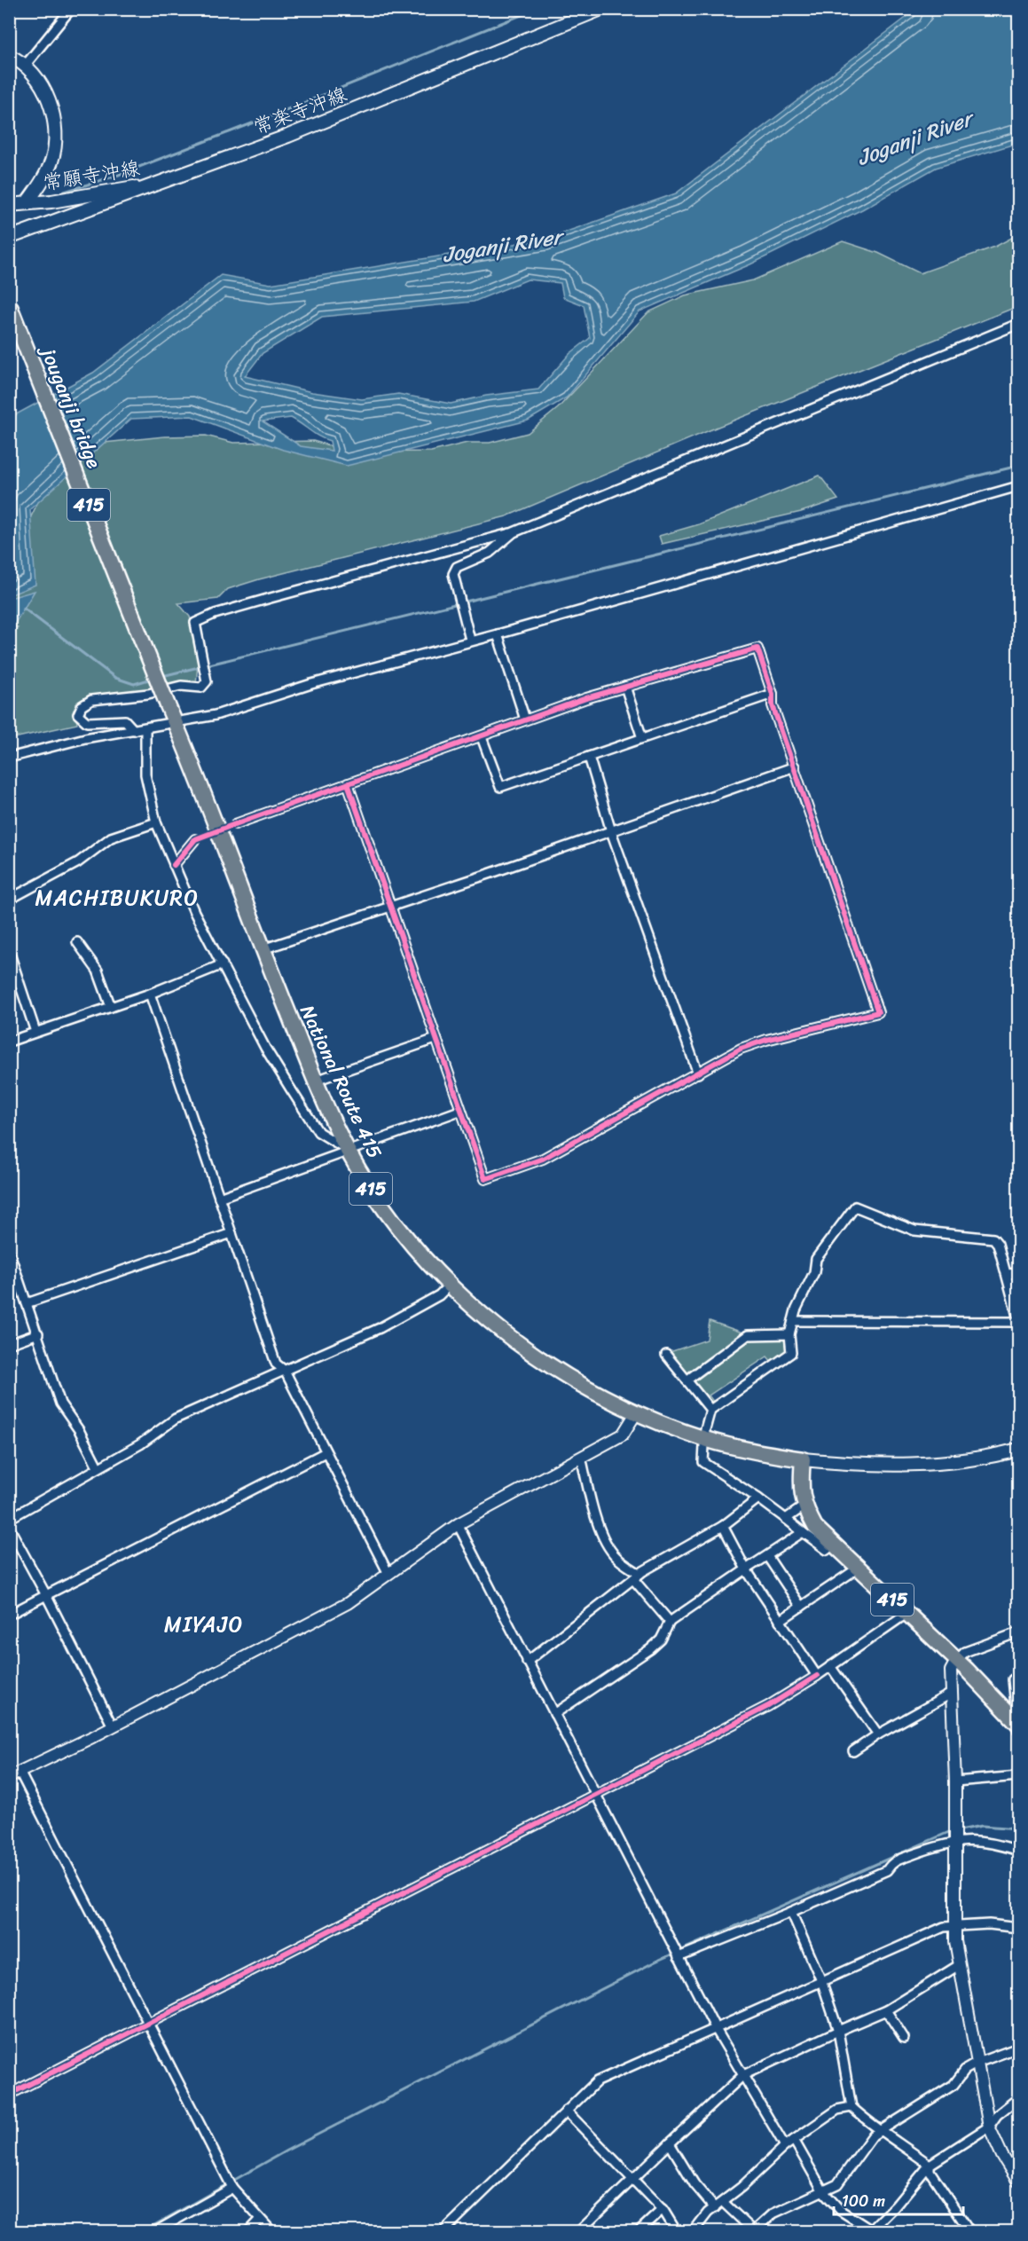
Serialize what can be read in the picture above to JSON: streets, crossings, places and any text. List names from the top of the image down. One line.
{"streets":{"highway":["jouganji bridge","415","National Route 415"],"main road":["常楽寺沖線","常願寺沖線"]},"crossings":[["常楽寺沖線","常願寺沖線"],["jouganji bridge","National Route 415"],["415","National Route 415"]],"districts":["MACHIBUKURO","MIYAJO"],"water":["Joganji River"],"scale_bar":"100 m"}
